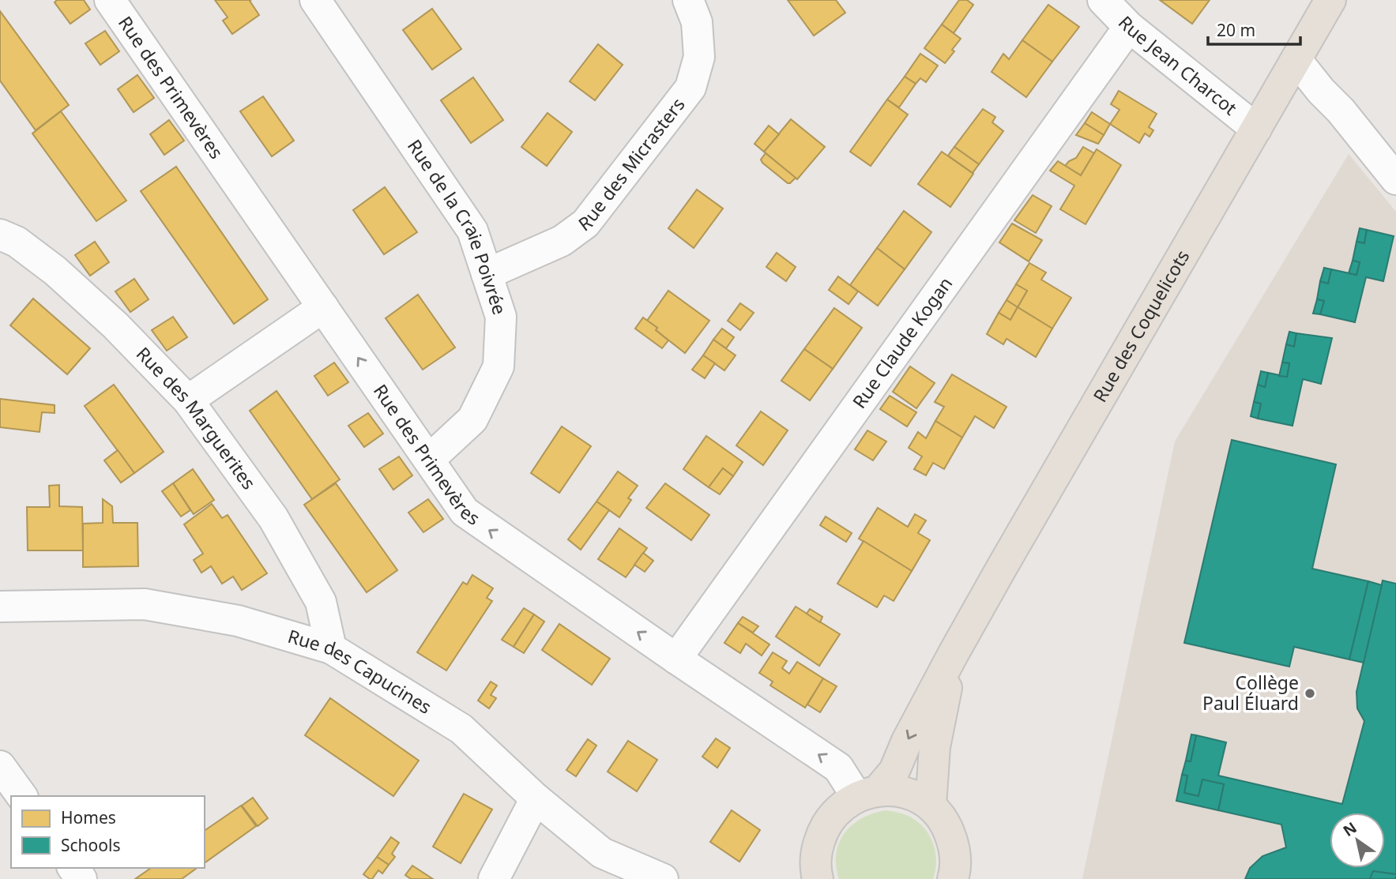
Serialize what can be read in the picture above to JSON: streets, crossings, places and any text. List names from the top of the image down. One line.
{"streets":{"main road":["Rue des Coquelicots"],"street":["Rue Jean Charcot","Rue des Primevères","Rue des Micrasters","Rue de la Craie Poivrée","Rue Claude Kogan","Rue des Marguerites","Rue des Capucines"]},"crossings":[["Rue Jean Charcot","Rue des Coquelicots"],["Rue Jean Charcot","Rue Claude Kogan"],["Rue des Primevères","Rue de la Craie Poivrée"],["Rue des Primevères","Rue des Coquelicots"],["Rue des Primevères","Rue Claude Kogan"],["Rue des Micrasters","Rue de la Craie Poivrée"],["Rue des Marguerites","Rue des Capucines"]],"one_way":["Rue des Primevères"],"places":["Collège Paul Éluard"],"legend":["Homes","Schools"],"scale_bar":"20 m","north":"top left"}
